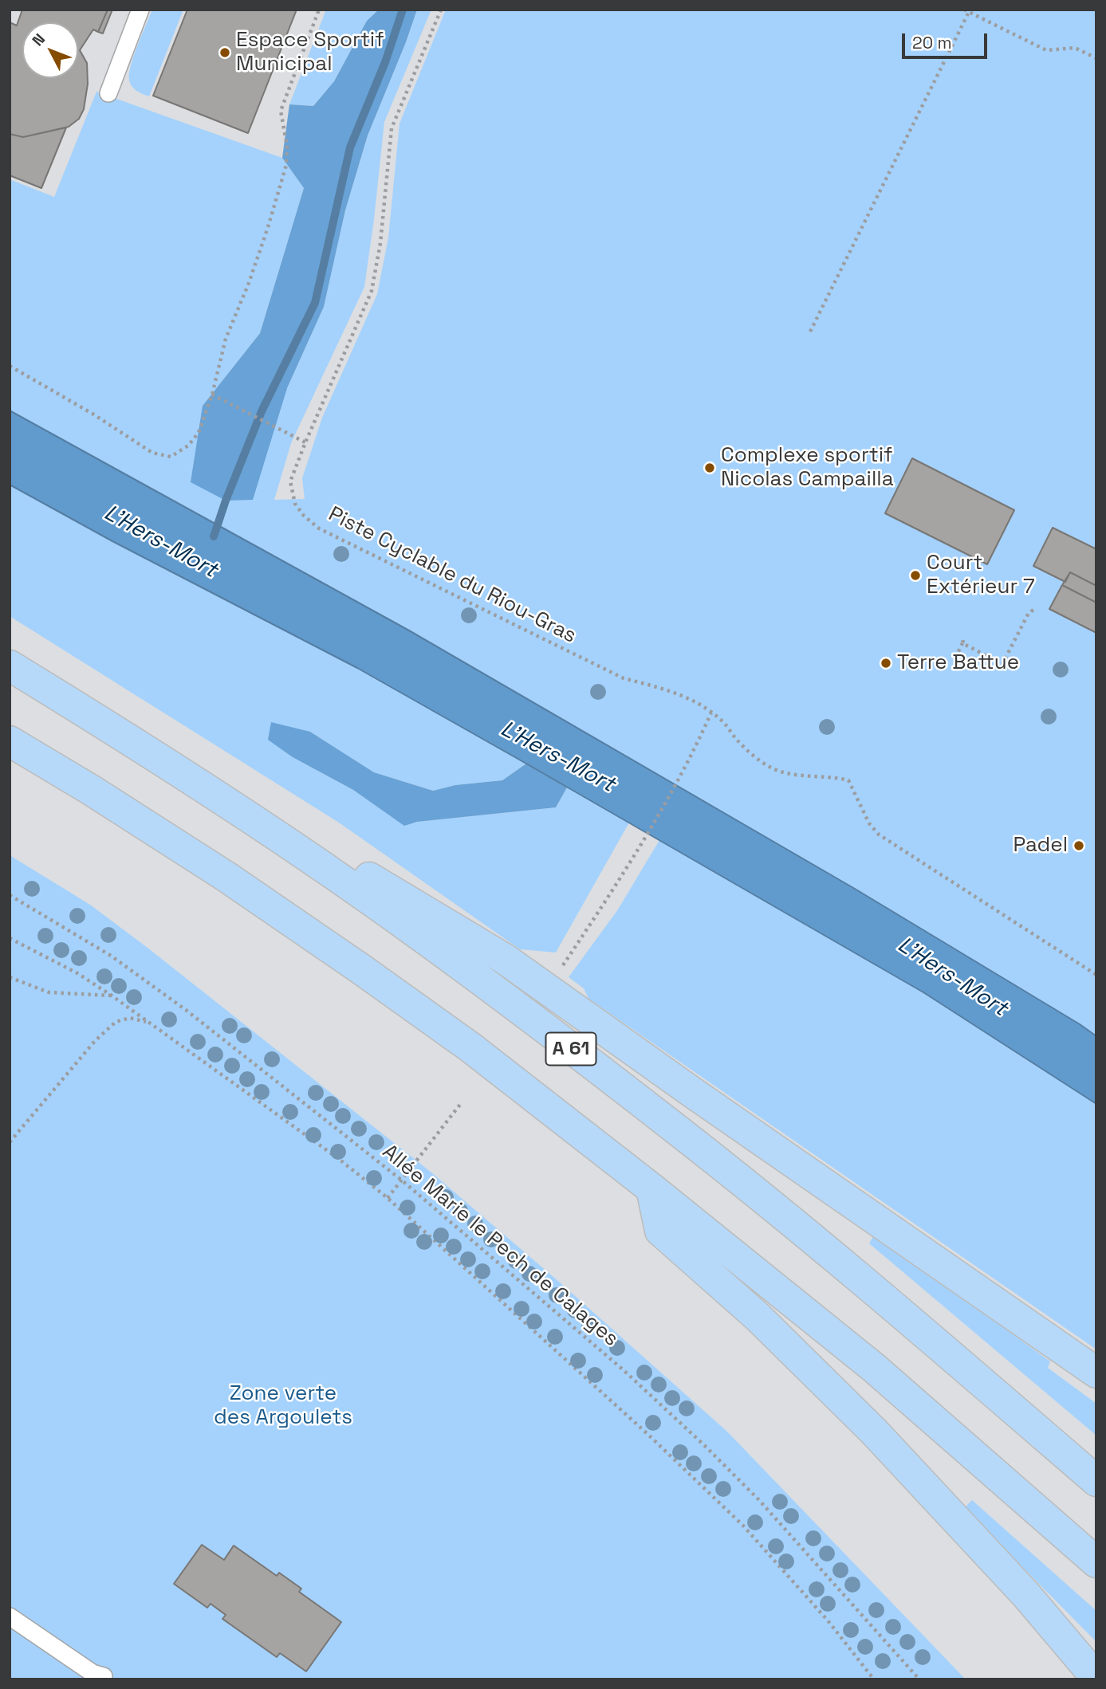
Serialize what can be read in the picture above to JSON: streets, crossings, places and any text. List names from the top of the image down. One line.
{"streets":{"highway":["A 61"],"path":["Piste Cyclable du Riou-Gras","Allée Marie le Pech de Calages"]},"water":["L'Hers-Mort"],"parks":["Zone verte des Argoulets"],"places":["Espace Sportif Municipal","Complexe sportif Nicolas Campailla","Court Extérieur 7","Terre Battue","Padel"],"scale_bar":"20 m","north":"top left"}
